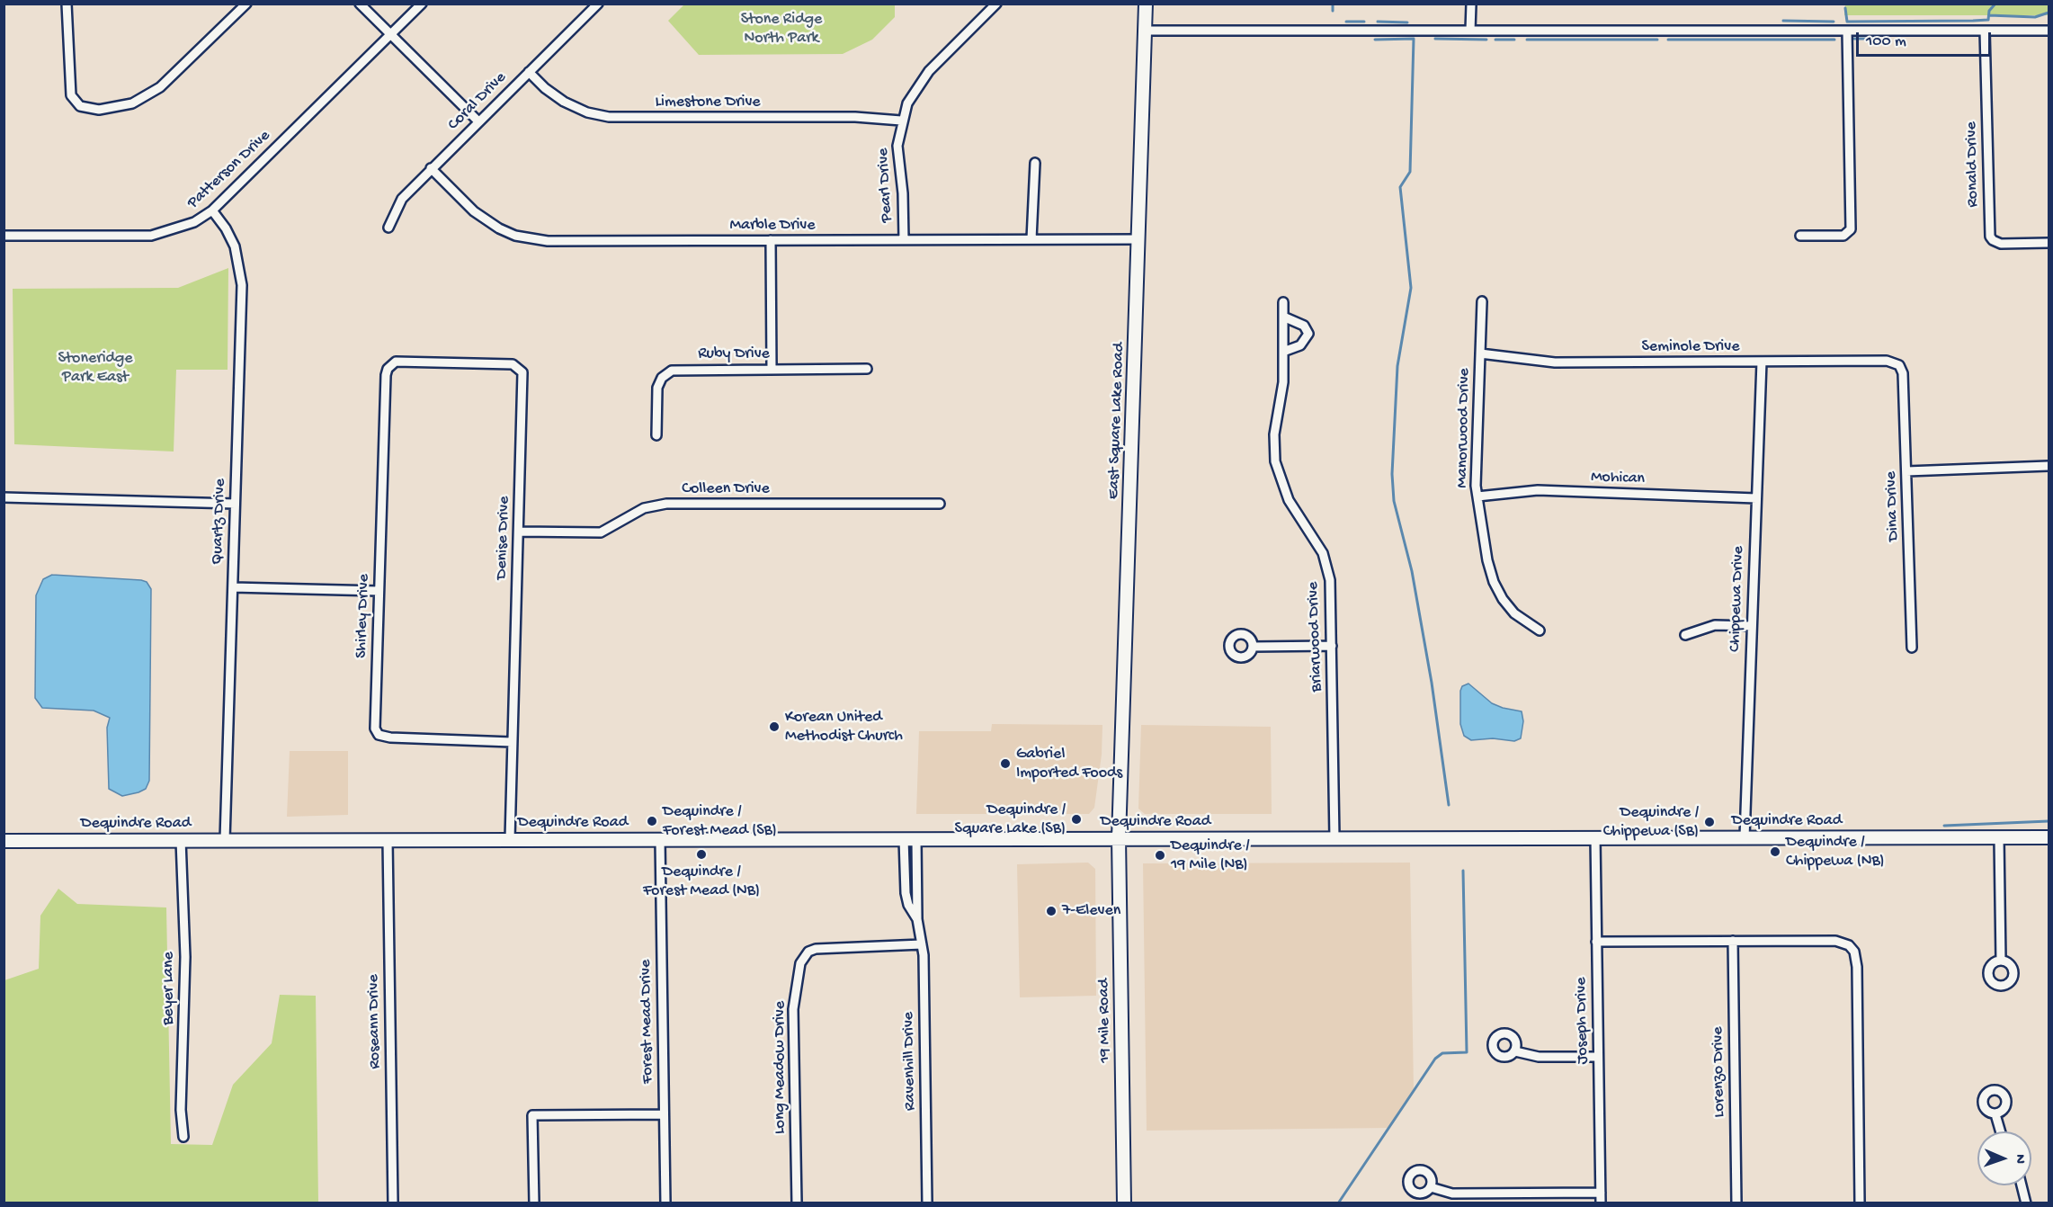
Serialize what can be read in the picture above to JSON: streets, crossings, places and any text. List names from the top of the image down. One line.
{"streets":{"main road":["East Square Lake Road","Dequindre Road","19 Mile Road"],"street":["Coral Drive","Limestone Drive","Ronald Drive","Patterson Drive","Pearl Drive","Marble Drive","Seminole Drive","Ruby Drive","Manorwood Drive","Mohican","Colleen Drive","Dina Drive","Quartz Drive","Denise Drive","Chippewa Drive","Shirley Drive","Briarwood Drive","Beyer Lane","Joseph Drive","Roseann Drive","Forest Mead Drive","Ravenhill Drive","Long Meadow Drive","Lorenzo Drive"]},"crossings":[["Coral Drive","Limestone Drive"],["Coral Drive","Marble Drive"],["Limestone Drive","Pearl Drive"],["Patterson Drive","Quartz Drive"],["Pearl Drive","Marble Drive"],["Marble Drive","East Square Lake Road"],["Seminole Drive","Manorwood Drive"],["Seminole Drive","Dina Drive"],["Seminole Drive","Chippewa Drive"],["East Square Lake Road","Dequindre Road"],["East Square Lake Road","19 Mile Road"],["Manorwood Drive","Mohican"],["Mohican","Chippewa Drive"],["Colleen Drive","Denise Drive"],["Quartz Drive","Dequindre Road"],["Denise Drive","Shirley Drive"],["Denise Drive","Dequindre Road"],["Chippewa Drive","Dequindre Road"],["Briarwood Drive","Dequindre Road"],["Dequindre Road","Beyer Lane"],["Dequindre Road","19 Mile Road"],["Dequindre Road","Joseph Drive"],["Dequindre Road","Roseann Drive"],["Dequindre Road","Forest Mead Drive"],["Dequindre Road","Ravenhill Drive"],["Ravenhill Drive","Long Meadow Drive"]],"parks":["Stone Ridge North Park","Stoneridge Park East"],"places":["Korean United Methodist Church","Gabriel Imported Foods","Dequindre / Square Lake (SB)","Dequindre / Forest Mead (SB)","Dequindre / Chippewa (SB)","Dequindre / Chippewa (NB)","Dequindre / Forest Mead (NB)","Dequindre / 19 Mile (NB)","7-Eleven"],"scale_bar":"100 m","north":"right"}
